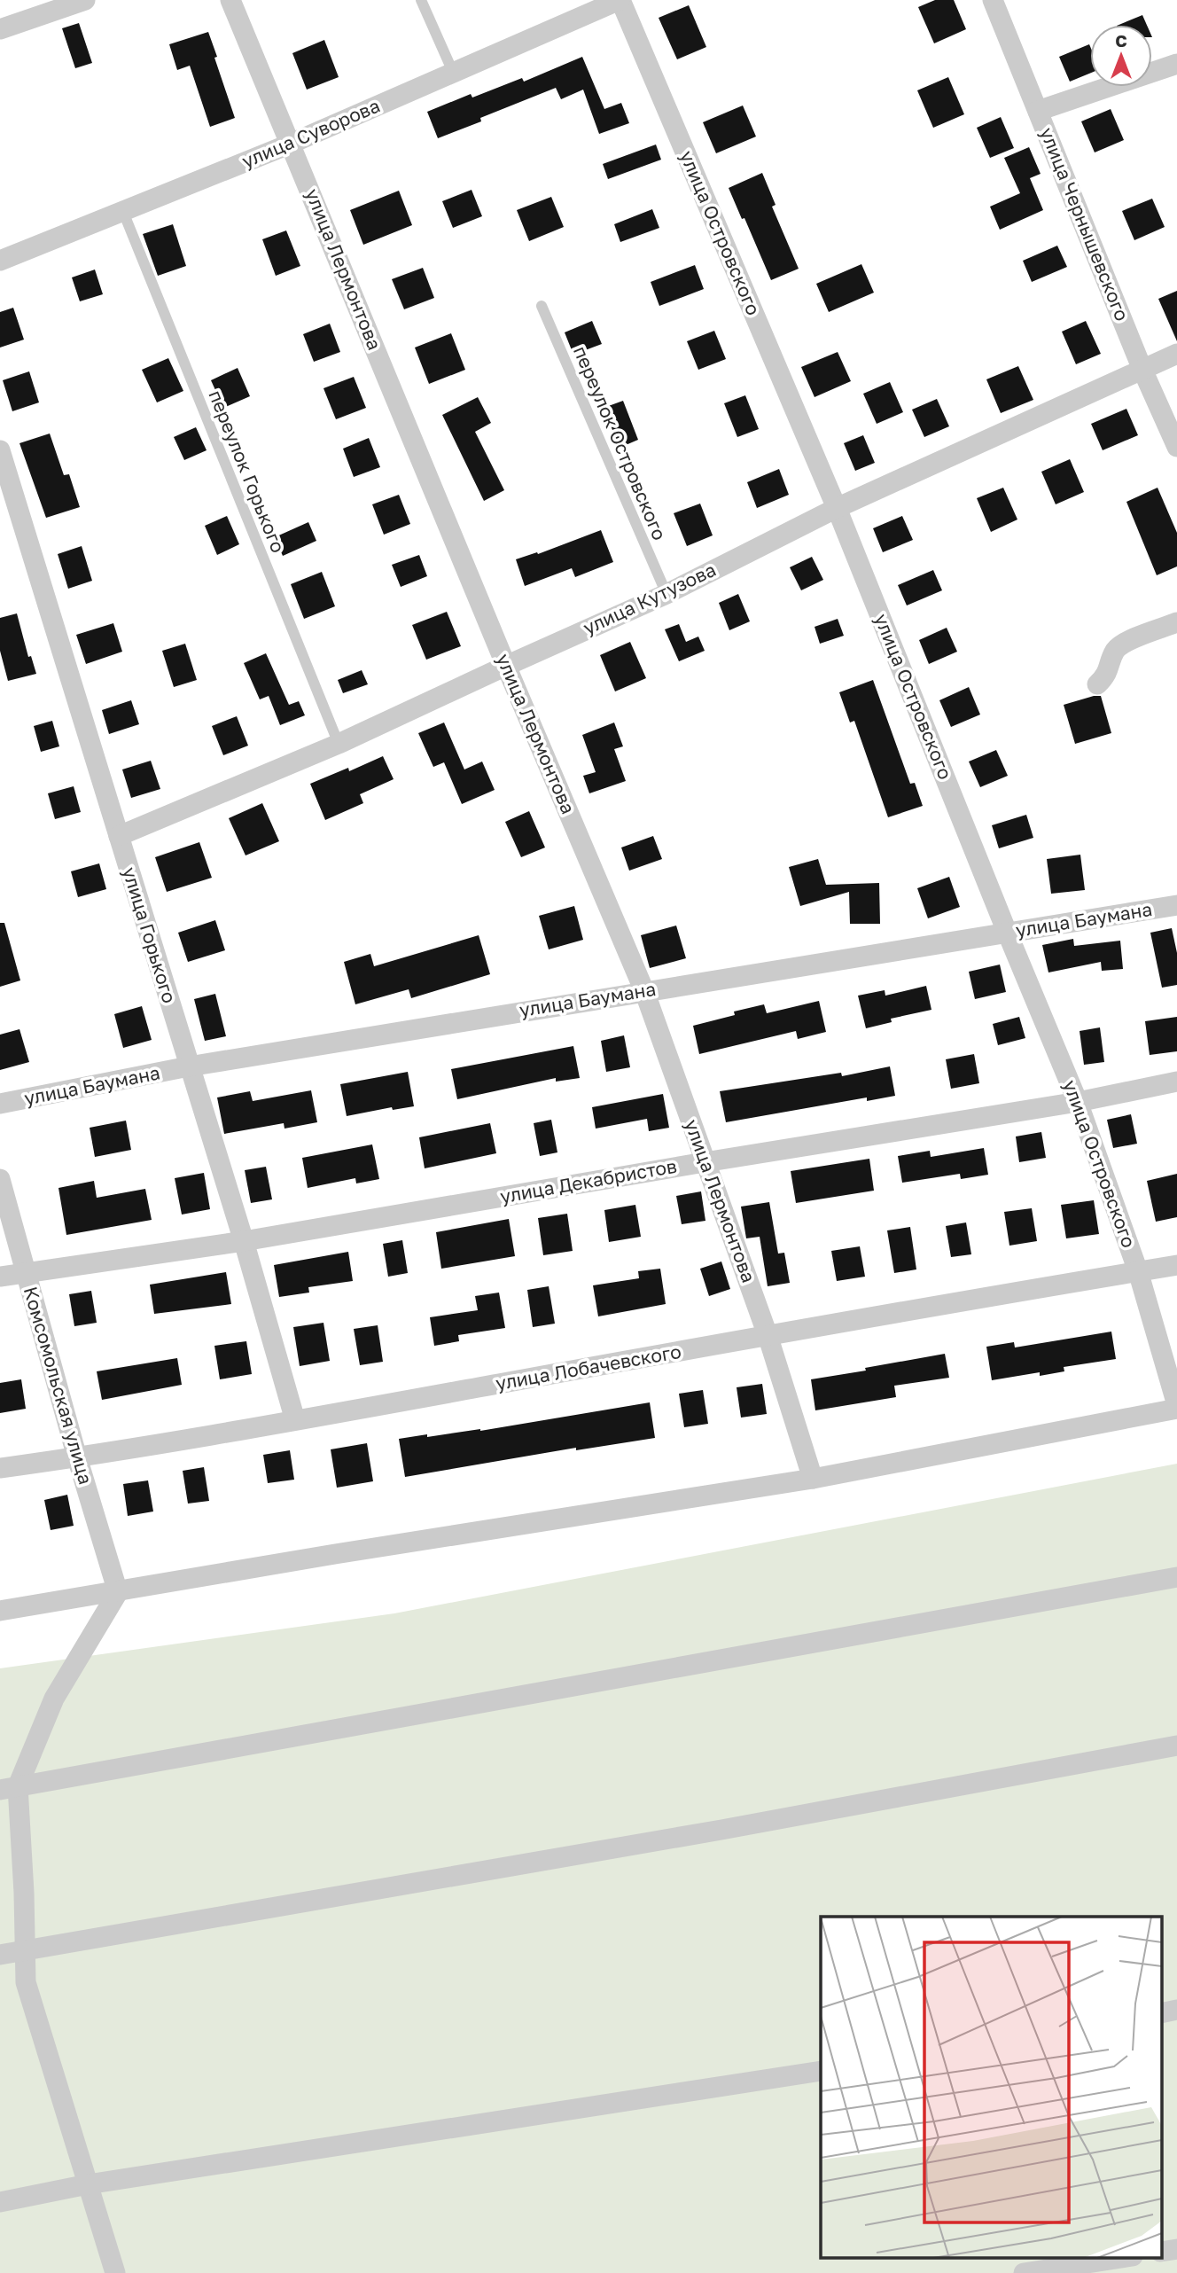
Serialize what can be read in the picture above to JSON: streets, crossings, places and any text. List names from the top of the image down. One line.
{"streets":{"street":["улица Суворова","улица Чернышевского","улица Островского","улица Лермонтова","улица Кутузова","улица Баумана","улица Горького","улица Декабристов","улица Лобачевского","Комсомольская улица"],"lane":["переулок Островского","переулок Горького"]},"crossings":[["улица Суворова","улица Островского"],["улица Суворова","улица Лермонтова"],["улица Суворова","переулок Горького"],["улица Чернышевского","улица Кутузова"],["улица Островского","улица Кутузова"],["улица Островского","улица Баумана"],["улица Островского","улица Декабристов"],["улица Островского","улица Лобачевского"],["улица Лермонтова","улица Кутузова"],["улица Лермонтова","улица Баумана"],["улица Лермонтова","улица Декабристов"],["улица Лермонтова","улица Лобачевского"],["переулок Островского","улица Кутузова"],["переулок Горького","улица Кутузова"],["улица Кутузова","улица Горького"],["улица Баумана","улица Горького"],["улица Горького","улица Декабристов"],["улица Горького","улица Лобачевского"],["улица Декабристов","Комсомольская улица"],["улица Лобачевского","Комсомольская улица"]],"north":"top"}
